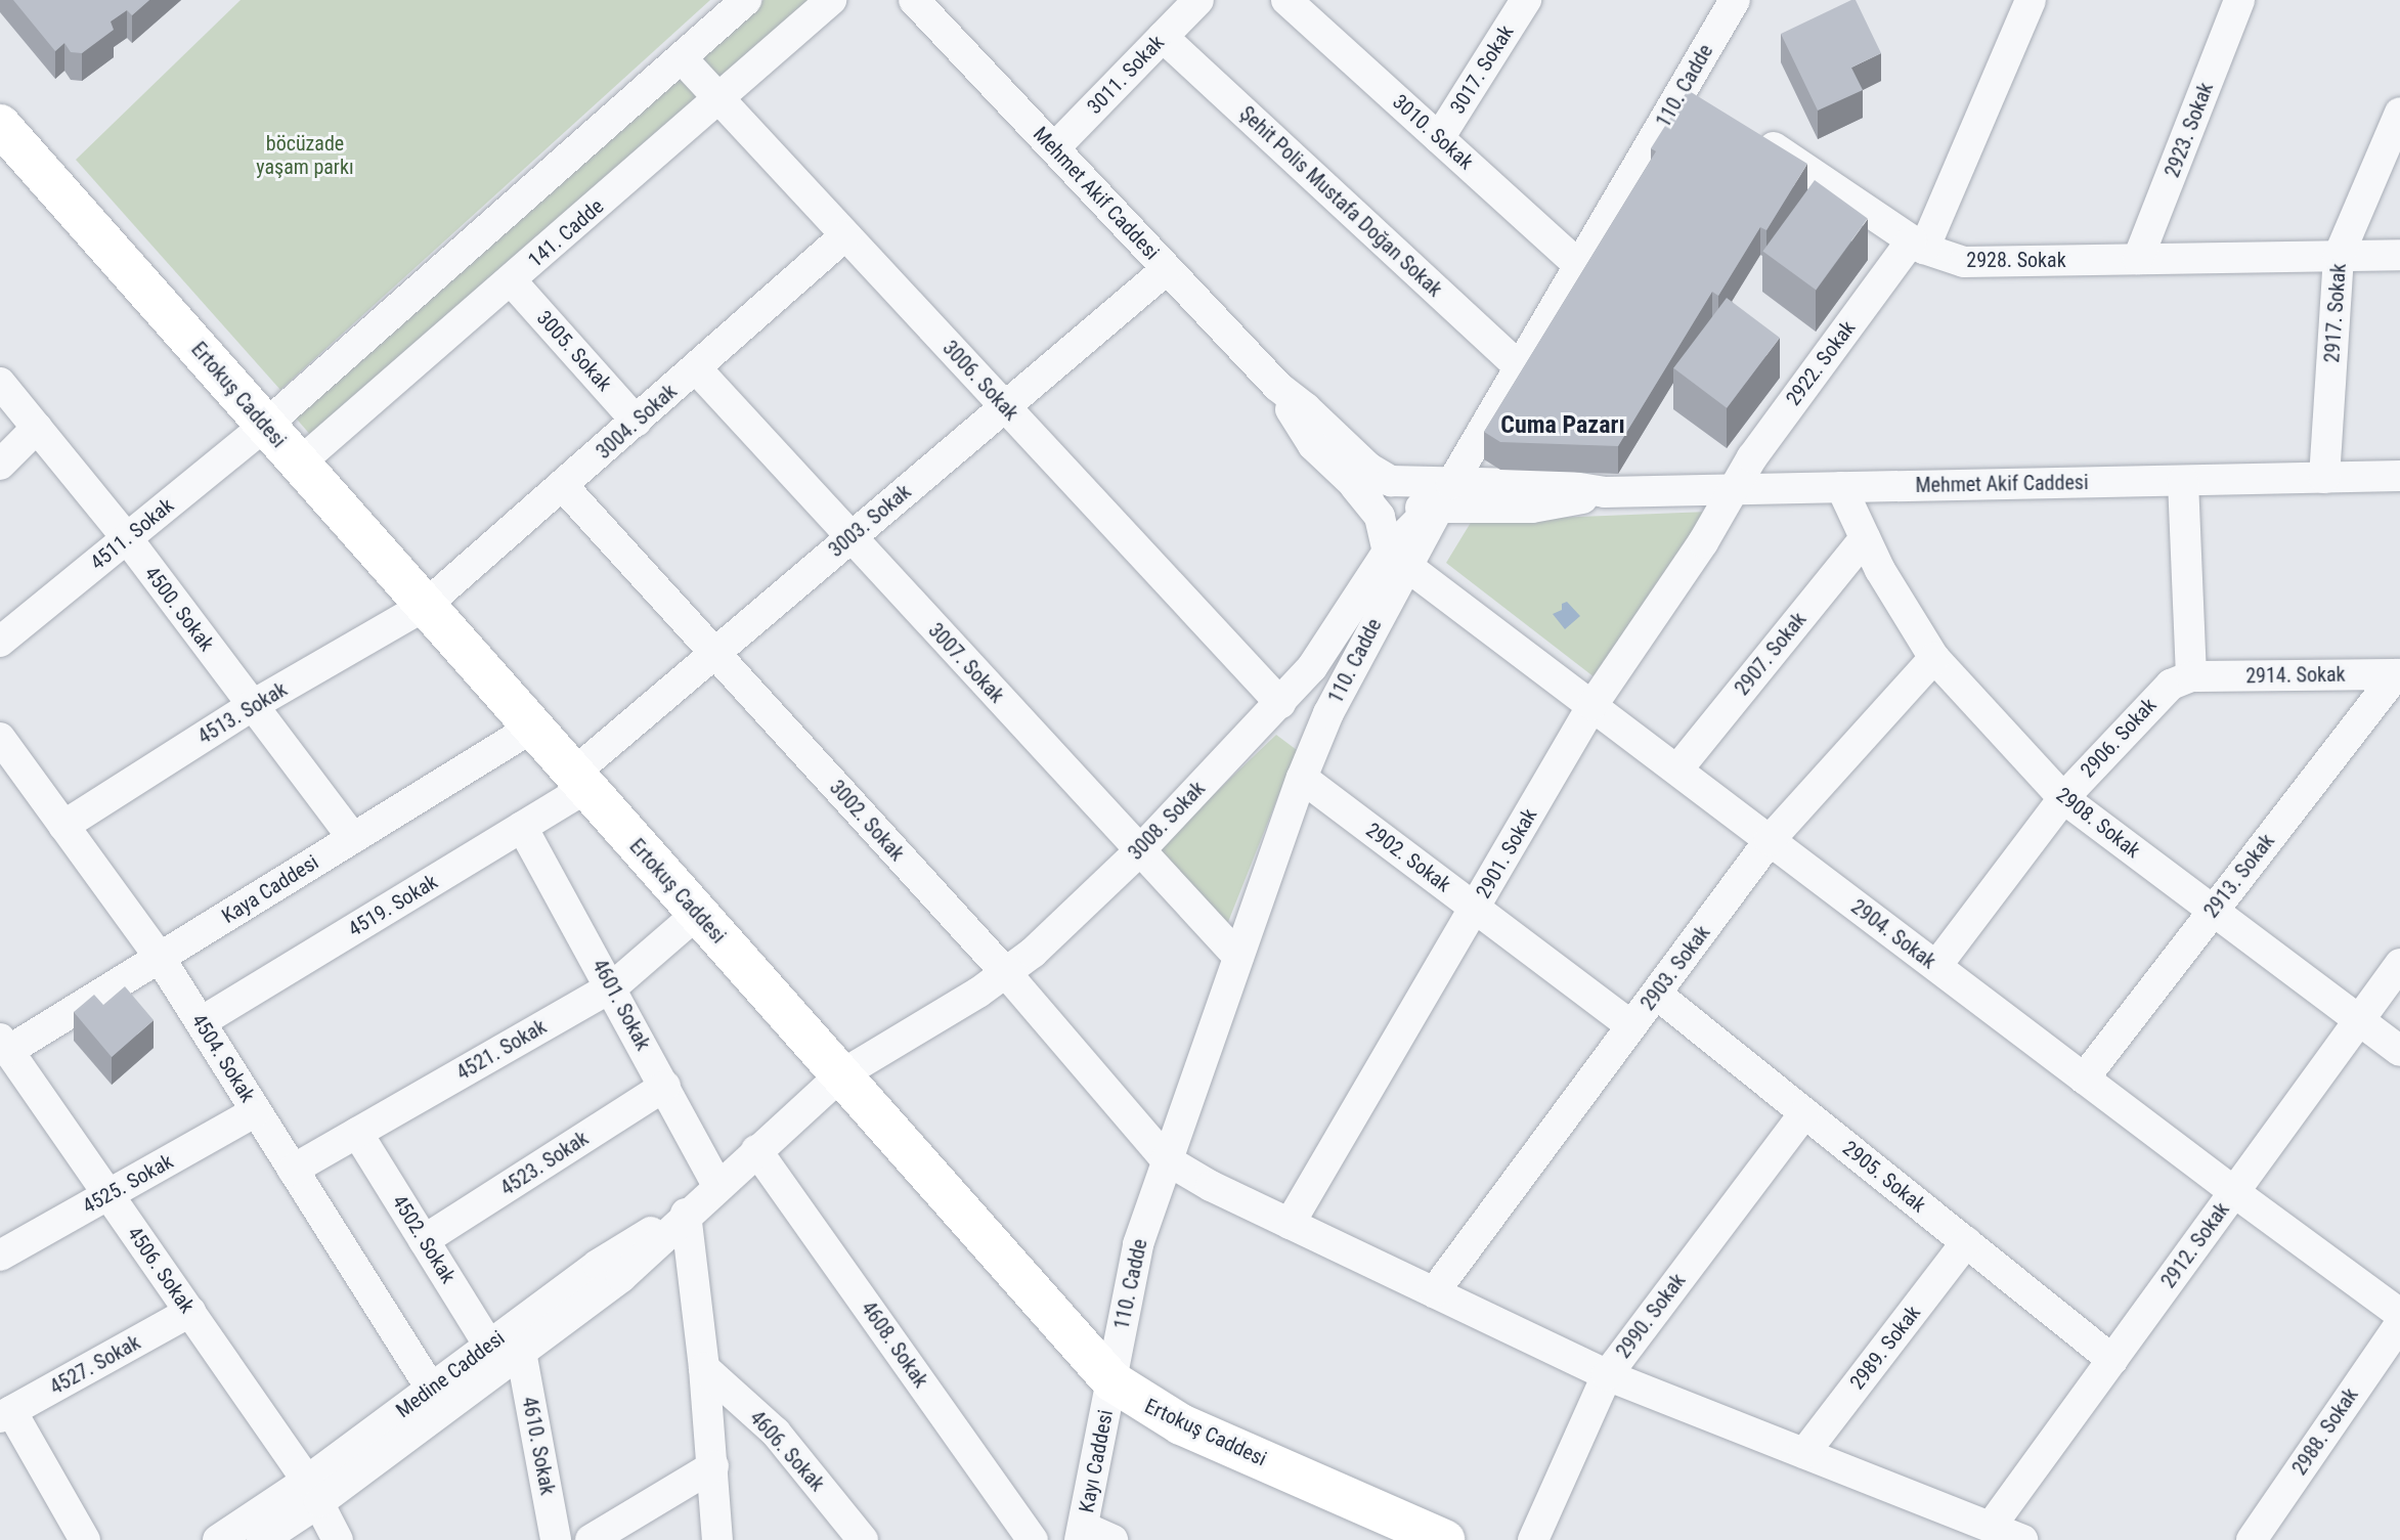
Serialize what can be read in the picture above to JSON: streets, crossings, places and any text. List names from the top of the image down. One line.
{"streets":{"main road":["Ertokuş Caddesi"],"street":["3017. Sokak","3011. Sokak","110. Cadde","2923. Sokak","3010. Sokak","Mehmet Akif Caddesi","Şehit Polis Mustafa Doğan Sokak","141. Cadde","2928. Sokak","2917. Sokak","3005. Sokak","2922. Sokak","3006. Sokak","3004. Sokak","3003. Sokak","4511. Sokak","4500. Sokak","2907. Sokak","3007. Sokak","2914. Sokak","4513. Sokak","2906. Sokak","3002. Sokak","3008. Sokak","2908. Sokak","2901. Sokak","2902. Sokak","2913. Sokak","Kaya Caddesi","4519. Sokak","2904. Sokak","2903. Sokak","4601. Sokak","4521. Sokak","4504. Sokak","4523. Sokak","2905. Sokak","4525. Sokak","4502. Sokak","2912. Sokak","4506. Sokak","2990. Sokak","4608. Sokak","2989. Sokak","4527. Sokak","Medine Caddesi","2988. Sokak","4610. Sokak","4606. Sokak","Kayı Caddesi"]},"crossings":[["3017. Sokak","3010. Sokak"],["3011. Sokak","Mehmet Akif Caddesi"],["3011. Sokak","Şehit Polis Mustafa Doğan Sokak"],["110. Cadde","3010. Sokak"],["110. Cadde","Mehmet Akif Caddesi"],["110. Cadde","Şehit Polis Mustafa Doğan Sokak"],["110. Cadde","Ertokuş Caddesi"],["110. Cadde","3007. Sokak"],["110. Cadde","3002. Sokak"],["110. Cadde","3008. Sokak"],["110. Cadde","2902. Sokak"],["110. Cadde","2904. Sokak"],["110. Cadde","Kayı Caddesi"],["2923. Sokak","2928. Sokak"],["Mehmet Akif Caddesi","2917. Sokak"],["Mehmet Akif Caddesi","2922. Sokak"],["Mehmet Akif Caddesi","3003. Sokak"],["Mehmet Akif Caddesi","2908. Sokak"],["Mehmet Akif Caddesi","2901. Sokak"],["141. Cadde","3005. Sokak"],["141. Cadde","3006. Sokak"],["141. Cadde","Ertokuş Caddesi"],["2928. Sokak","2917. Sokak"],["2928. Sokak","2922. Sokak"],["3005. Sokak","3004. Sokak"],["2922. Sokak","2901. Sokak"],["3006. Sokak","3004. Sokak"],["3006. Sokak","3003. Sokak"],["3006. Sokak","3008. Sokak"],["Ertokuş Caddesi","3004. Sokak"],["Ertokuş Caddesi","3003. Sokak"],["Ertokuş Caddesi","4511. Sokak"],["Ertokuş Caddesi","4513. Sokak"],["Ertokuş Caddesi","3008. Sokak"],["Ertokuş Caddesi","Kaya Caddesi"],["Ertokuş Caddesi","4519. Sokak"],["Ertokuş Caddesi","4521. Sokak"],["Ertokuş Caddesi","Medine Caddesi"],["Ertokuş Caddesi","Kayı Caddesi"],["3004. Sokak","3007. Sokak"],["3004. Sokak","4513. Sokak"],["3004. Sokak","3002. Sokak"],["3003. Sokak","3007. Sokak"],["3003. Sokak","3002. Sokak"],["3003. Sokak","4519. Sokak"],["4511. Sokak","4500. Sokak"],["4500. Sokak","4513. Sokak"],["4500. Sokak","Kaya Caddesi"],["2907. Sokak","2908. Sokak"],["2907. Sokak","2904. Sokak"],["3007. Sokak","3008. Sokak"],["2914. Sokak","2906. Sokak"],["2914. Sokak","2913. Sokak"],["4513. Sokak","4504. Sokak"],["2906. Sokak","2908. Sokak"],["2906. Sokak","2904. Sokak"],["3002. Sokak","3008. Sokak"],["3002. Sokak","2901. Sokak"],["3002. Sokak","2903. Sokak"],["3002. Sokak","2912. Sokak"],["3002. Sokak","2990. Sokak"],["3002. Sokak","2989. Sokak"],["3008. Sokak","2904. Sokak"],["3008. Sokak","Medine Caddesi"],["2908. Sokak","2913. Sokak"],["2908. Sokak","2903. Sokak"],["2908. Sokak","2912. Sokak"],["2901. Sokak","2902. Sokak"],["2901. Sokak","2904. Sokak"],["2902. Sokak","2903. Sokak"],["2913. Sokak","2904. Sokak"],["Kaya Caddesi","4504. Sokak"],["Kaya Caddesi","4506. Sokak"],["4519. Sokak","4601. Sokak"],["4519. Sokak","4504. Sokak"],["2904. Sokak","2903. Sokak"],["2904. Sokak","2912. Sokak"],["2903. Sokak","2905. Sokak"],["4601. Sokak","4521. Sokak"],["4601. Sokak","4523. Sokak"],["4601. Sokak","Medine Caddesi"],["4521. Sokak","4504. Sokak"],["4521. Sokak","4502. Sokak"],["4504. Sokak","4525. Sokak"],["4504. Sokak","Medine Caddesi"],["4523. Sokak","4502. Sokak"],["2905. Sokak","2912. Sokak"],["2905. Sokak","2990. Sokak"],["2905. Sokak","2989. Sokak"],["4525. Sokak","4506. Sokak"],["4502. Sokak","Medine Caddesi"],["4506. Sokak","4527. Sokak"],["4506. Sokak","Medine Caddesi"],["4608. Sokak","Medine Caddesi"],["Medine Caddesi","4610. Sokak"]],"districts":["Cuma Pazarı"],"parks":["böcüzade yaşam parkı"]}
